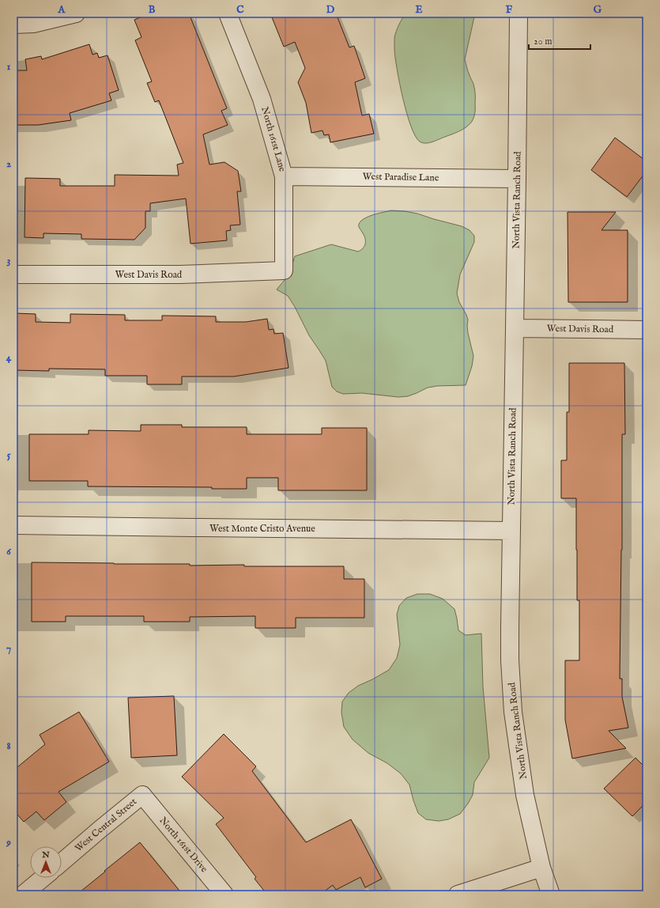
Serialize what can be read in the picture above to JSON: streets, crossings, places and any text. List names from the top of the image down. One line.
{"streets":{"street":["North 161st Lane","West Paradise Lane","North Vista Ranch Road","West Davis Road","West Monte Cristo Avenue","West Central Street","North 161st Drive"]},"crossings":[["North 161st Lane","West Paradise Lane"],["North 161st Lane","West Davis Road"],["West Paradise Lane","North Vista Ranch Road"],["North Vista Ranch Road","West Davis Road"],["North Vista Ranch Road","West Monte Cristo Avenue"],["West Central Street","North 161st Drive"]],"scale_bar":"20 m","north":"top","grid":{"columns":["A","B","C","D","E","F","G"],"rows":["1","2","3","4","5","6","7","8","9"]}}
